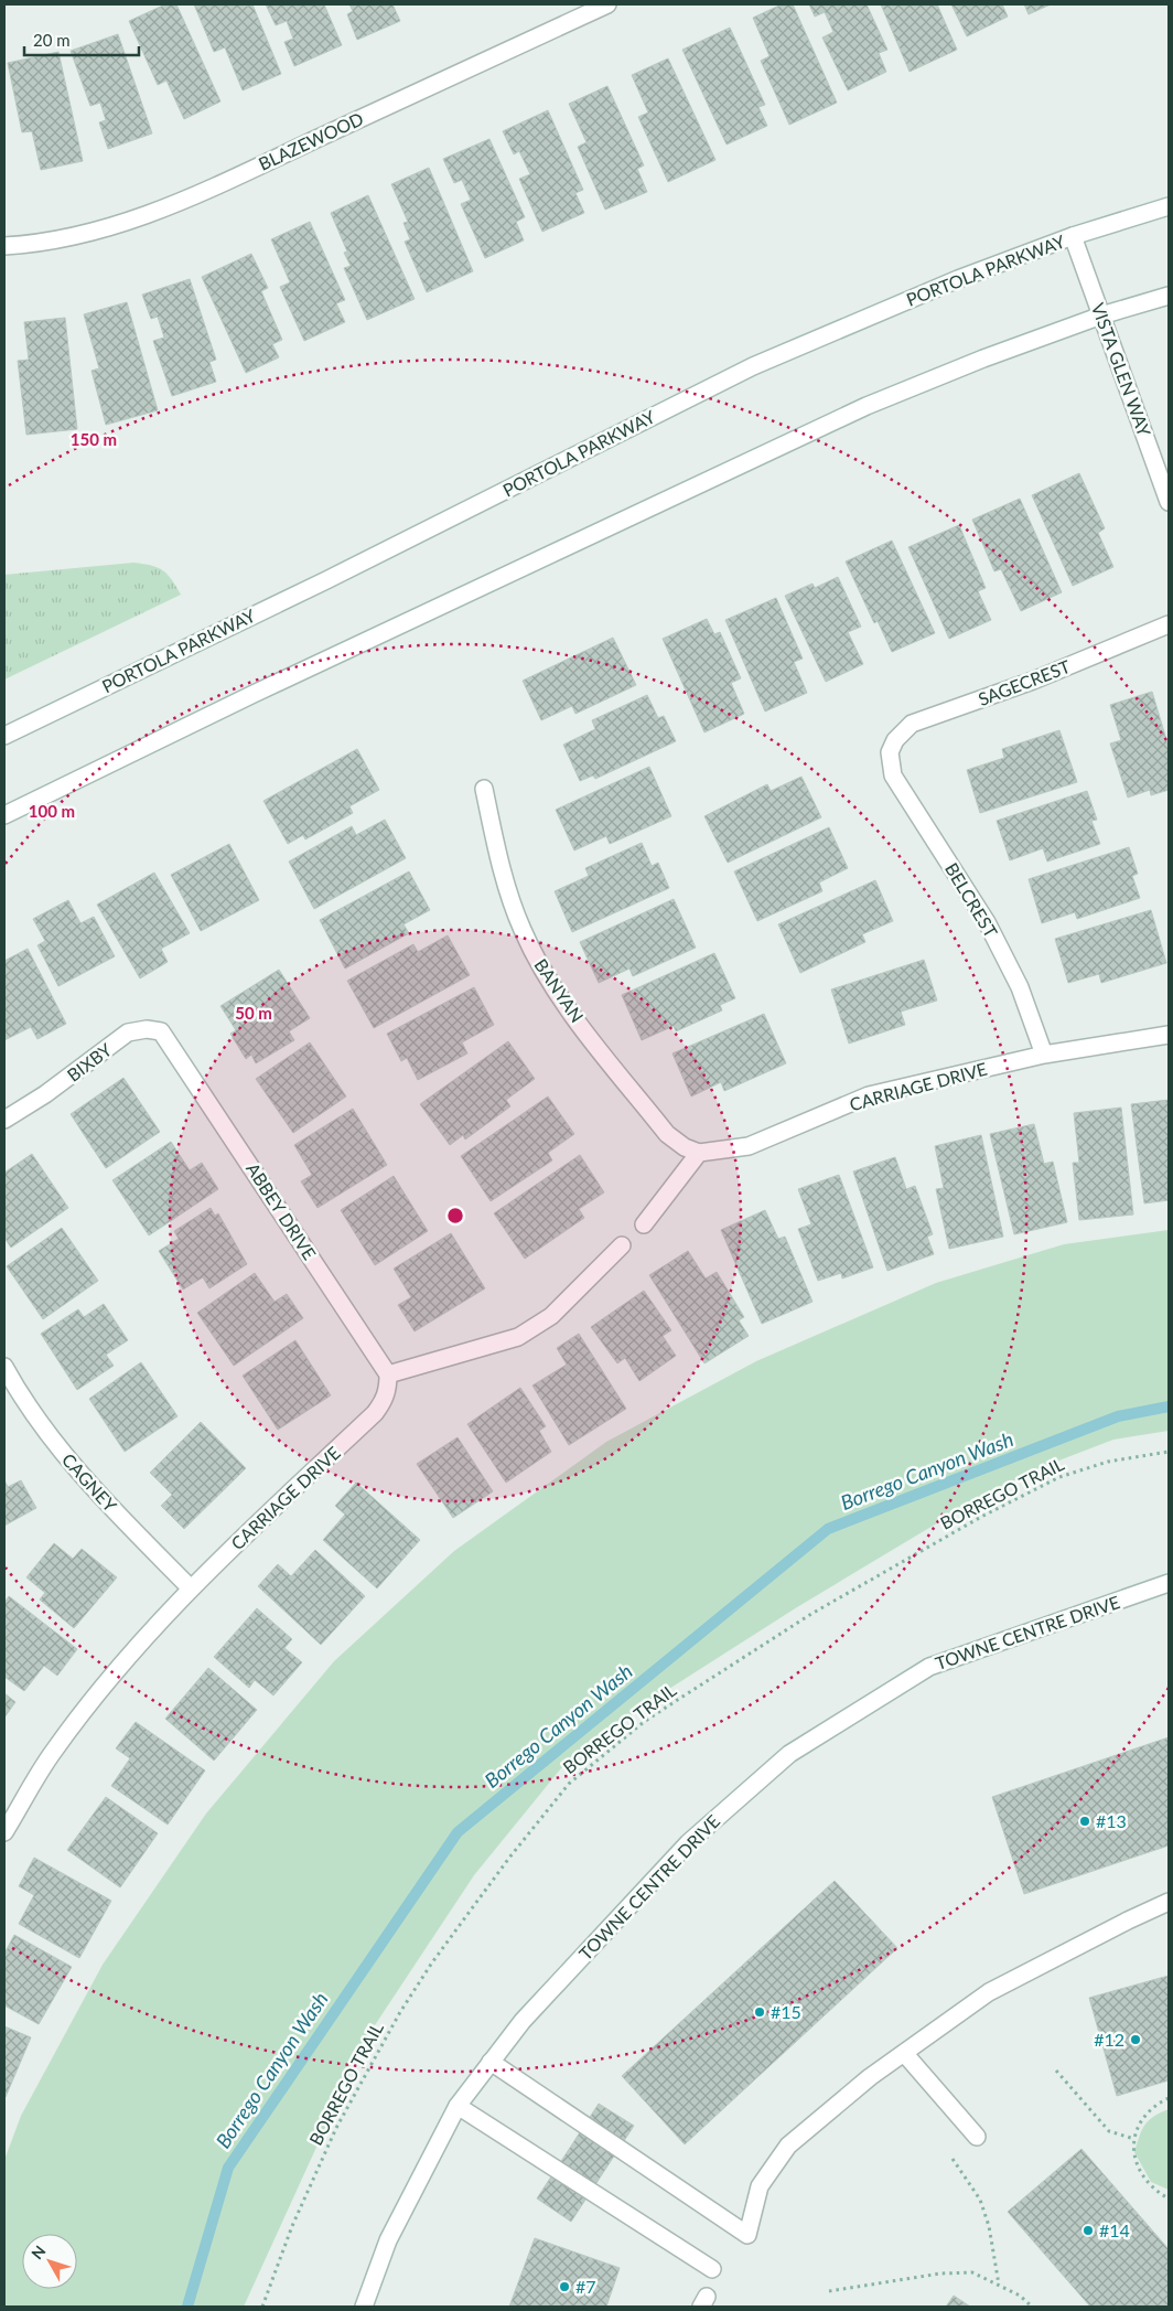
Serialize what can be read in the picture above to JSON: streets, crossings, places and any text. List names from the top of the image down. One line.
{"streets":{"street":["BLAZEWOOD","PORTOLA PARKWAY","VISTA GLEN WAY","SAGECREST","BELCREST","BANYAN","BIXBY","CARRIAGE DRIVE","ABBEY DRIVE","CAGNEY","TOWNE CENTRE DRIVE"],"path":["BORREGO TRAIL"]},"crossings":[["PORTOLA PARKWAY","VISTA GLEN WAY"],["SAGECREST","BELCREST"],["BELCREST","CARRIAGE DRIVE"],["BANYAN","CARRIAGE DRIVE"],["BIXBY","ABBEY DRIVE"],["CARRIAGE DRIVE","ABBEY DRIVE"],["CARRIAGE DRIVE","CAGNEY"]],"water":["Borrego Canyon Wash"],"places":["#13","#15","#12","#14","#7"],"scale_bar":"20 m","north":"top left","rings":["150 m","100 m","50 m"]}
